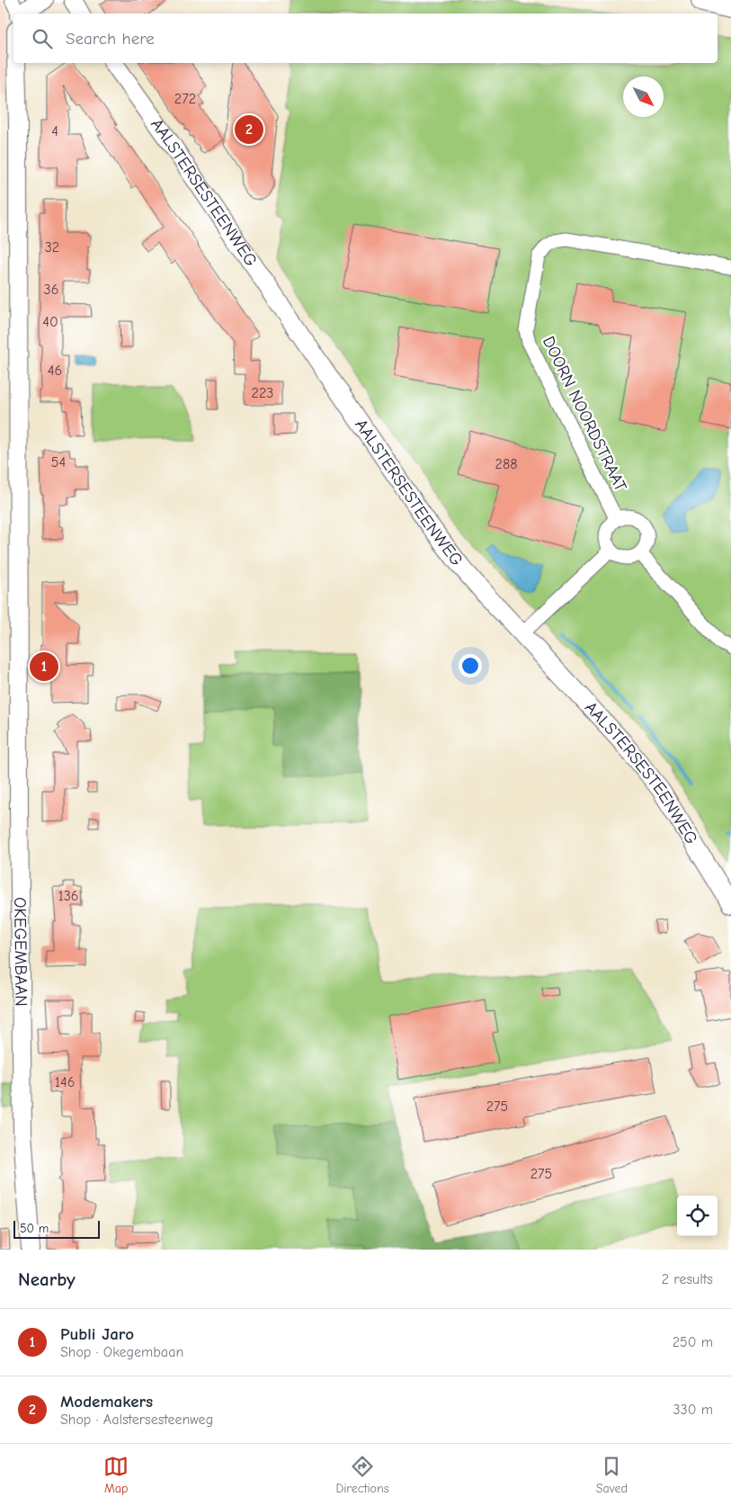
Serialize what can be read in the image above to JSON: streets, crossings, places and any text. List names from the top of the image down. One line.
{"streets":{"main road":["AALSTERSESTEENWEG","OKEGEMBAAN"],"street":["DOORN NOORDSTRAAT"]},"house_numbers":["272","4","32","36","40","46","223","54","288","136","146","275","275"],"scale_bar":"50 m","north":"bottom right","page":{"search":"Search here","pins":["2","1"],"scale":"50 m","heading":["Nearby","2 results"],"list":[{"mark":"1","name":"Publi Jaro","note":"Shop · Okegembaan","value":"250 m"},{"mark":"2","name":"Modemakers","note":"Shop · Aalstersesteenweg","value":"330 m"}],"nav":["Map","Directions","Saved"]}}
